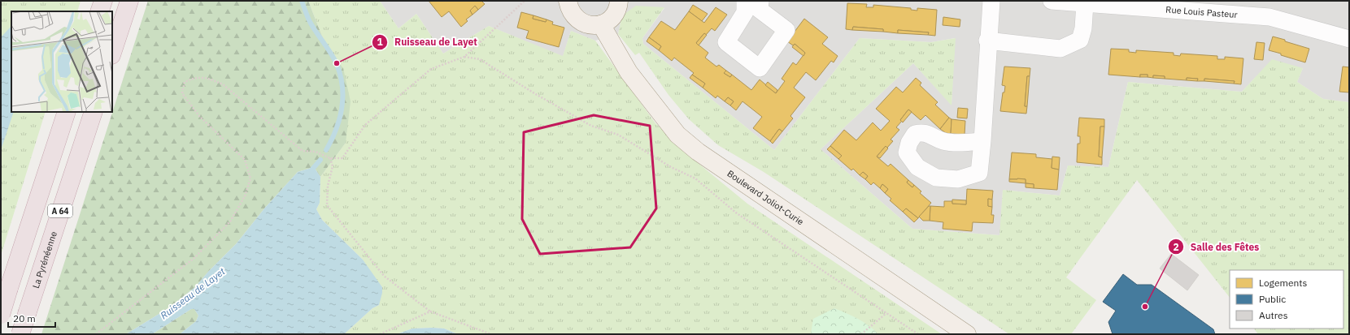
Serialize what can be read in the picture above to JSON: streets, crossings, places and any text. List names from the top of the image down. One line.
{"streets":{"highway":["A 64","La Pyrénéenne"],"main road":["Boulevard Joliot-Curie"],"street":["Rue Louis Pasteur"]},"water":["Ruisseau de Layet"],"places":["Ruisseau de Layet","Salle des Fêtes"],"legend":["Logements","Public","Autres"],"scale_bar":"20 m"}
